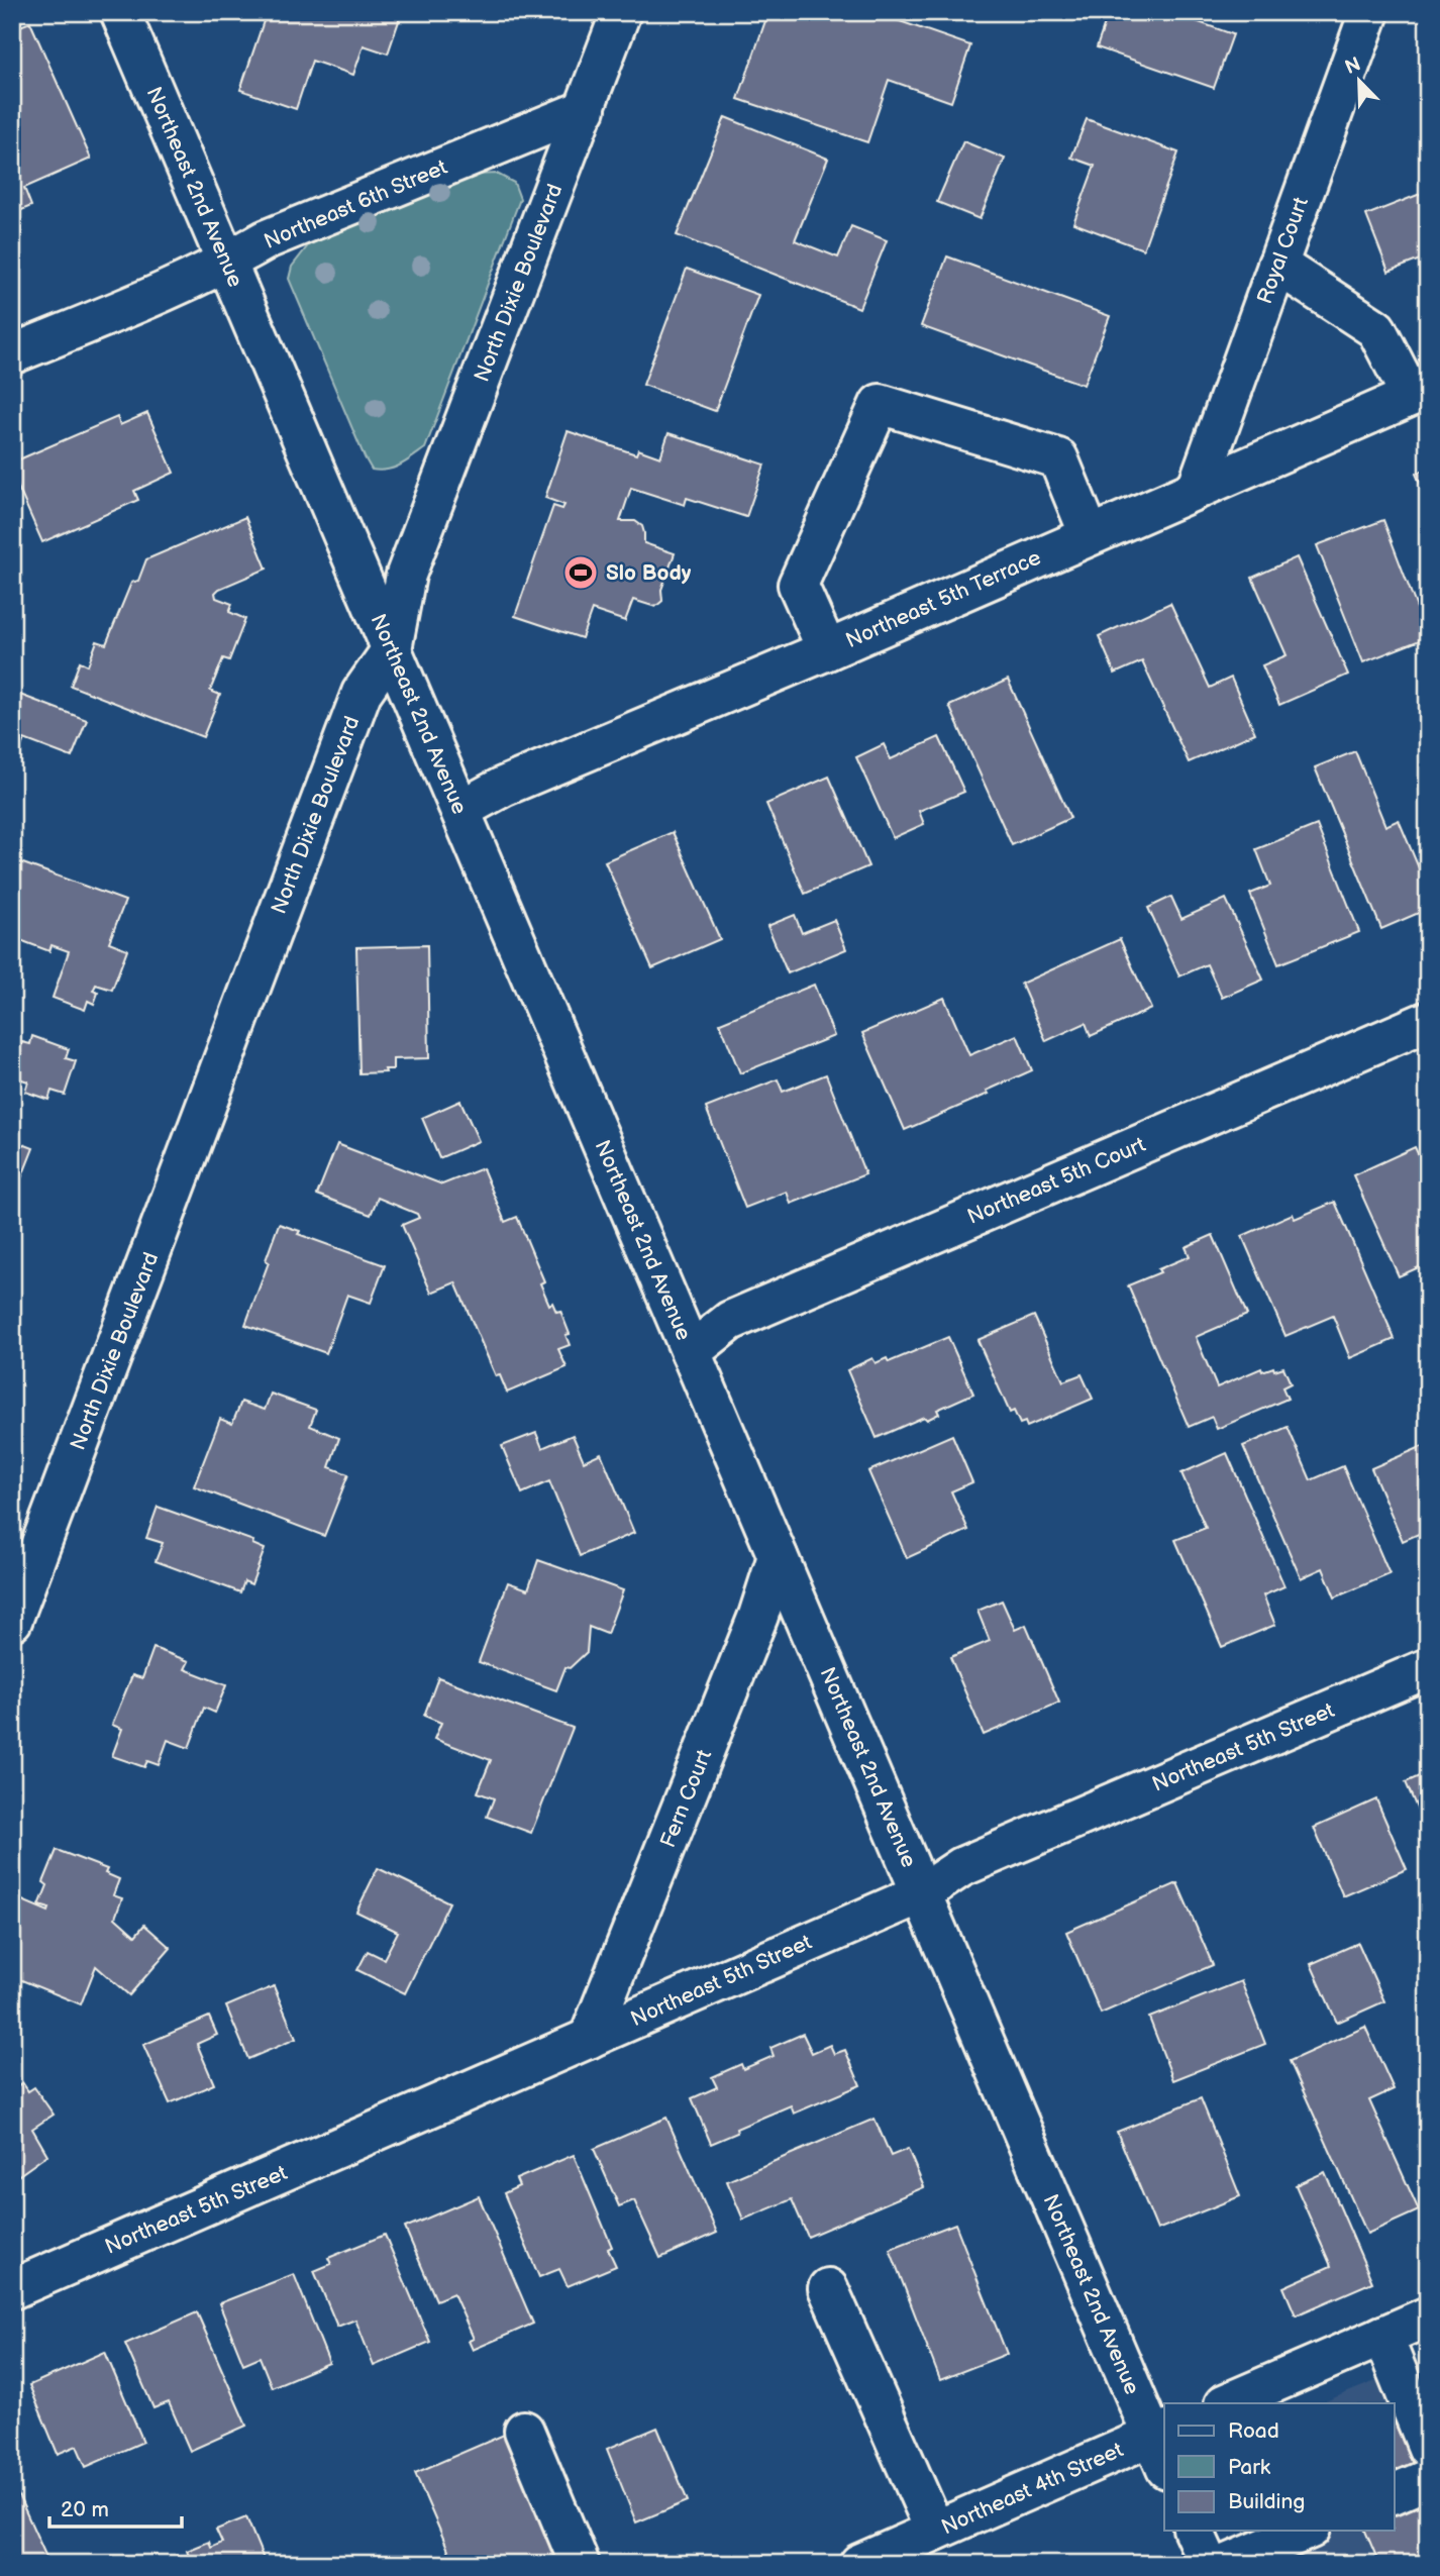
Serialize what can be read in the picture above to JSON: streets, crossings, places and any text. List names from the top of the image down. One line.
{"streets":{"street":["Northeast 2nd Avenue","Northeast 6th Street","Royal Court","North Dixie Boulevard","Northeast 5th Terrace","Northeast 5th Court","Northeast 5th Street","Fern Court","Northeast 4th Street"]},"crossings":[["Northeast 2nd Avenue","Northeast 6th Street"],["Northeast 2nd Avenue","North Dixie Boulevard"],["Northeast 2nd Avenue","Northeast 5th Terrace"],["Northeast 2nd Avenue","Northeast 5th Court"],["Northeast 2nd Avenue","Northeast 5th Street"],["Northeast 2nd Avenue","Fern Court"],["Northeast 2nd Avenue","Northeast 4th Street"],["Northeast 6th Street","North Dixie Boulevard"],["Royal Court","Northeast 5th Terrace"],["Northeast 5th Street","Fern Court"]],"places":{"sports":["Slo Body"]},"legend":["Road","Park","Building"],"scale_bar":"20 m","north":"top left"}
